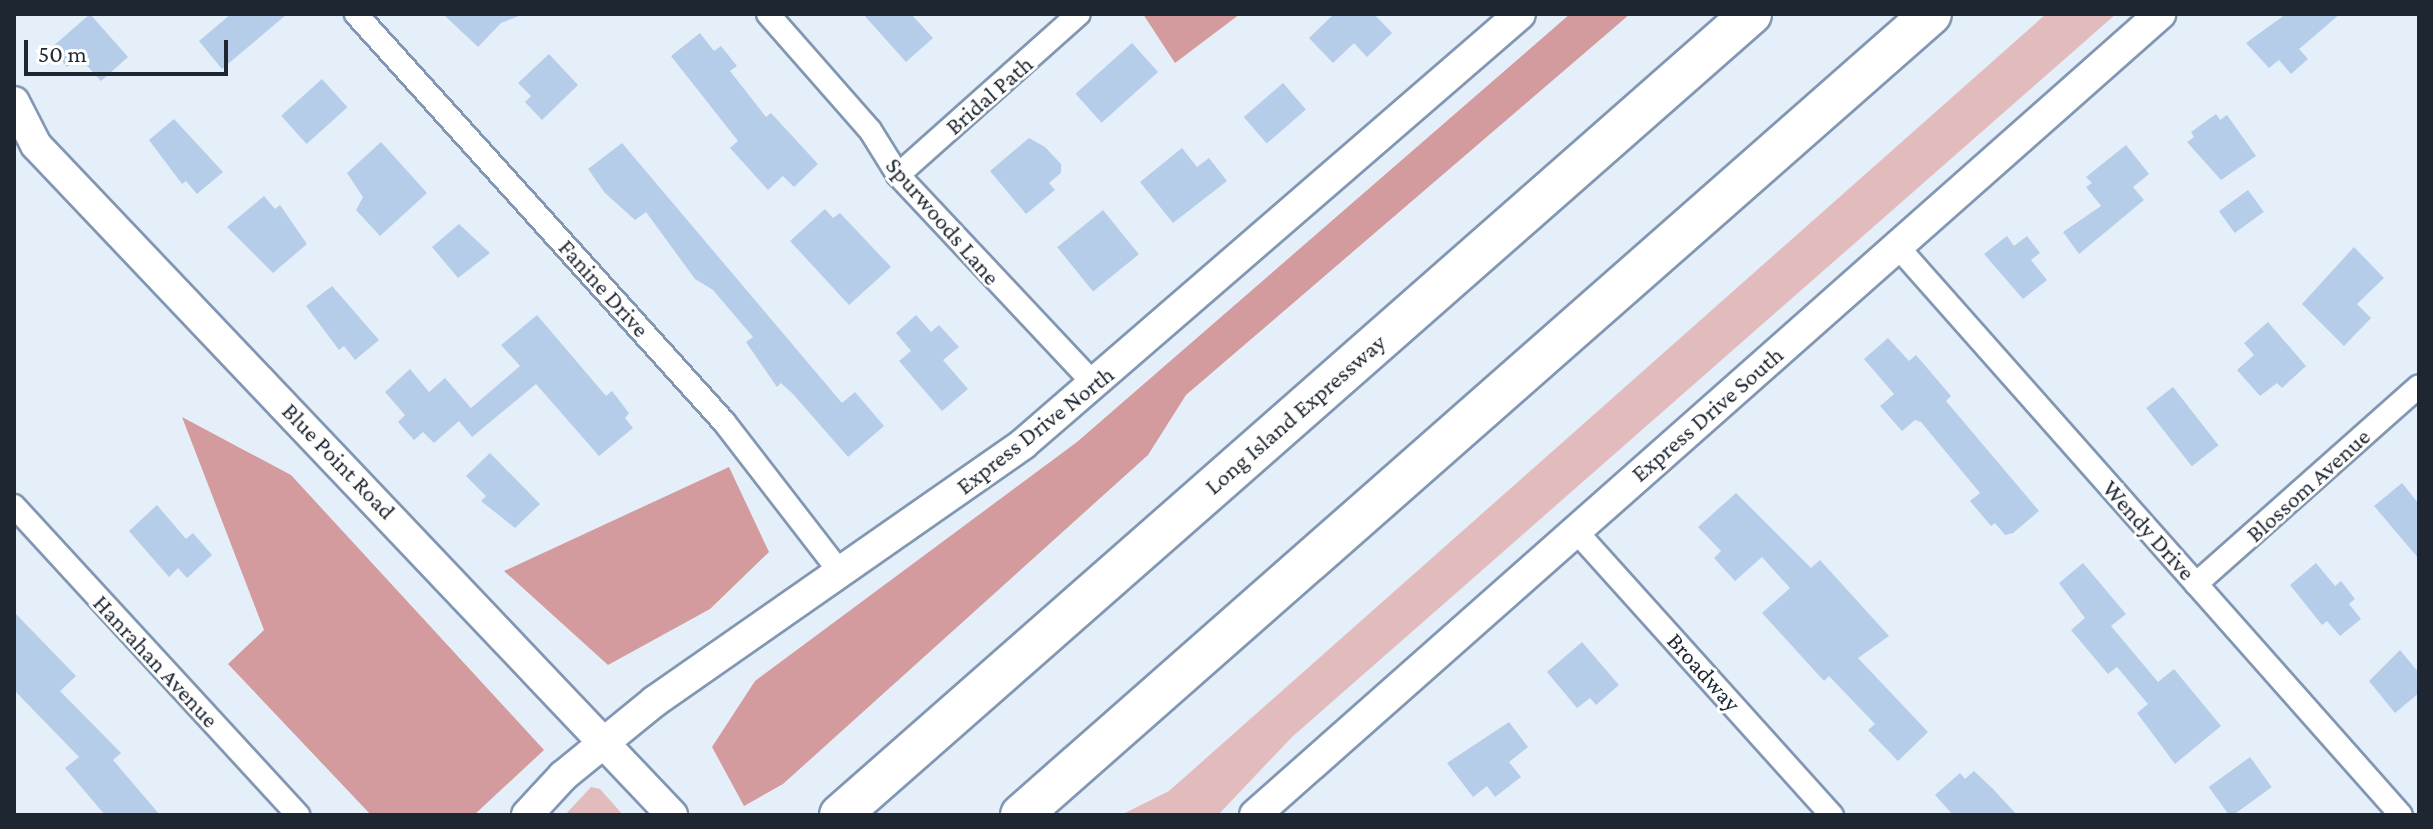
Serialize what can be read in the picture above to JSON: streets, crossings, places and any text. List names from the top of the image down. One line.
{"streets":{"highway":["Long Island Expressway"],"main road":["Express Drive South","Express Drive North","Blue Point Road"],"street":["Bridal Path","Spurwoods Lane","Fanine Drive","Blossom Avenue","Wendy Drive","Hanrahan Avenue","Broadway"]},"crossings":[["Bridal Path","Spurwoods Lane"],["Spurwoods Lane","Express Drive North"],["Fanine Drive","Express Drive North"],["Express Drive South","Wendy Drive"],["Express Drive South","Broadway"],["Express Drive North","Blue Point Road"],["Blossom Avenue","Wendy Drive"]],"scale_bar":"50 m"}
